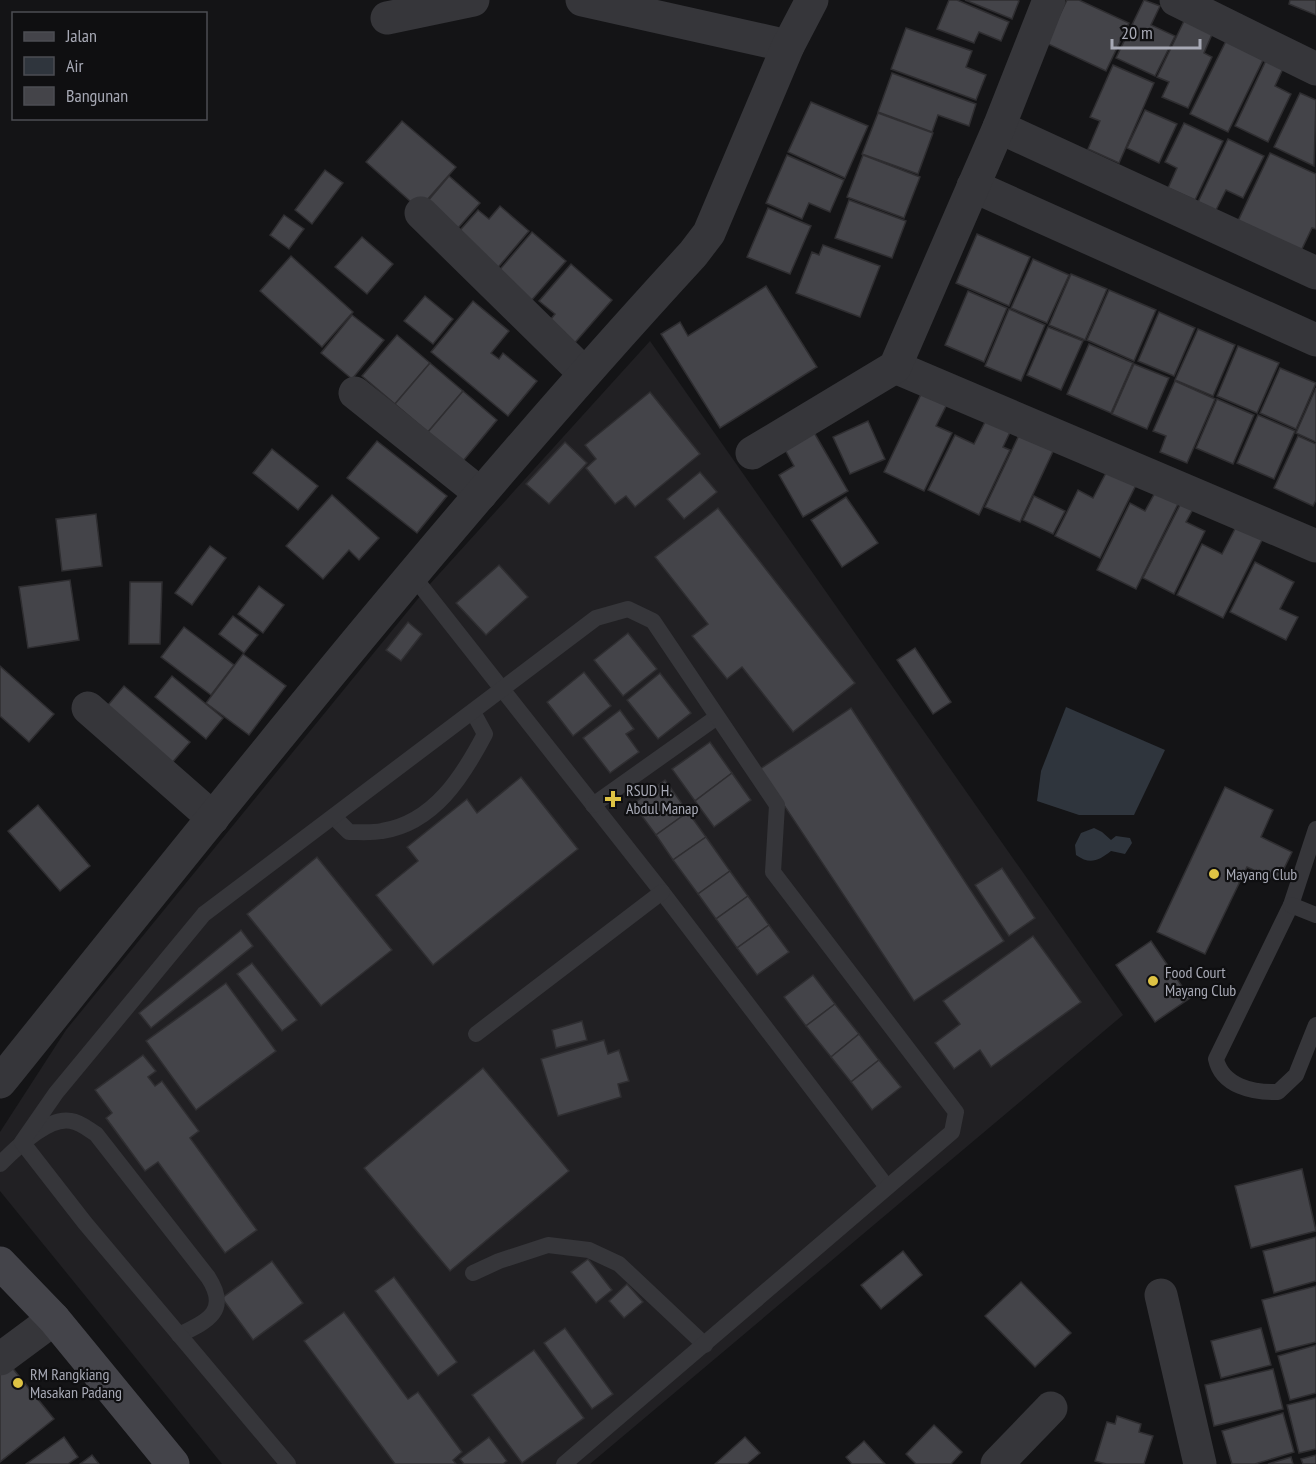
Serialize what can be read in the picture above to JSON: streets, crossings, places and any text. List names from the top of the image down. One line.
{"places":{"health":["RSUD H. Abdul Manap"],"other":["Mayang Club","Food Court Mayang Club","RM Rangkiang Masakan Padang"]},"legend":["Jalan","Air","Bangunan"],"scale_bar":"20 m"}
